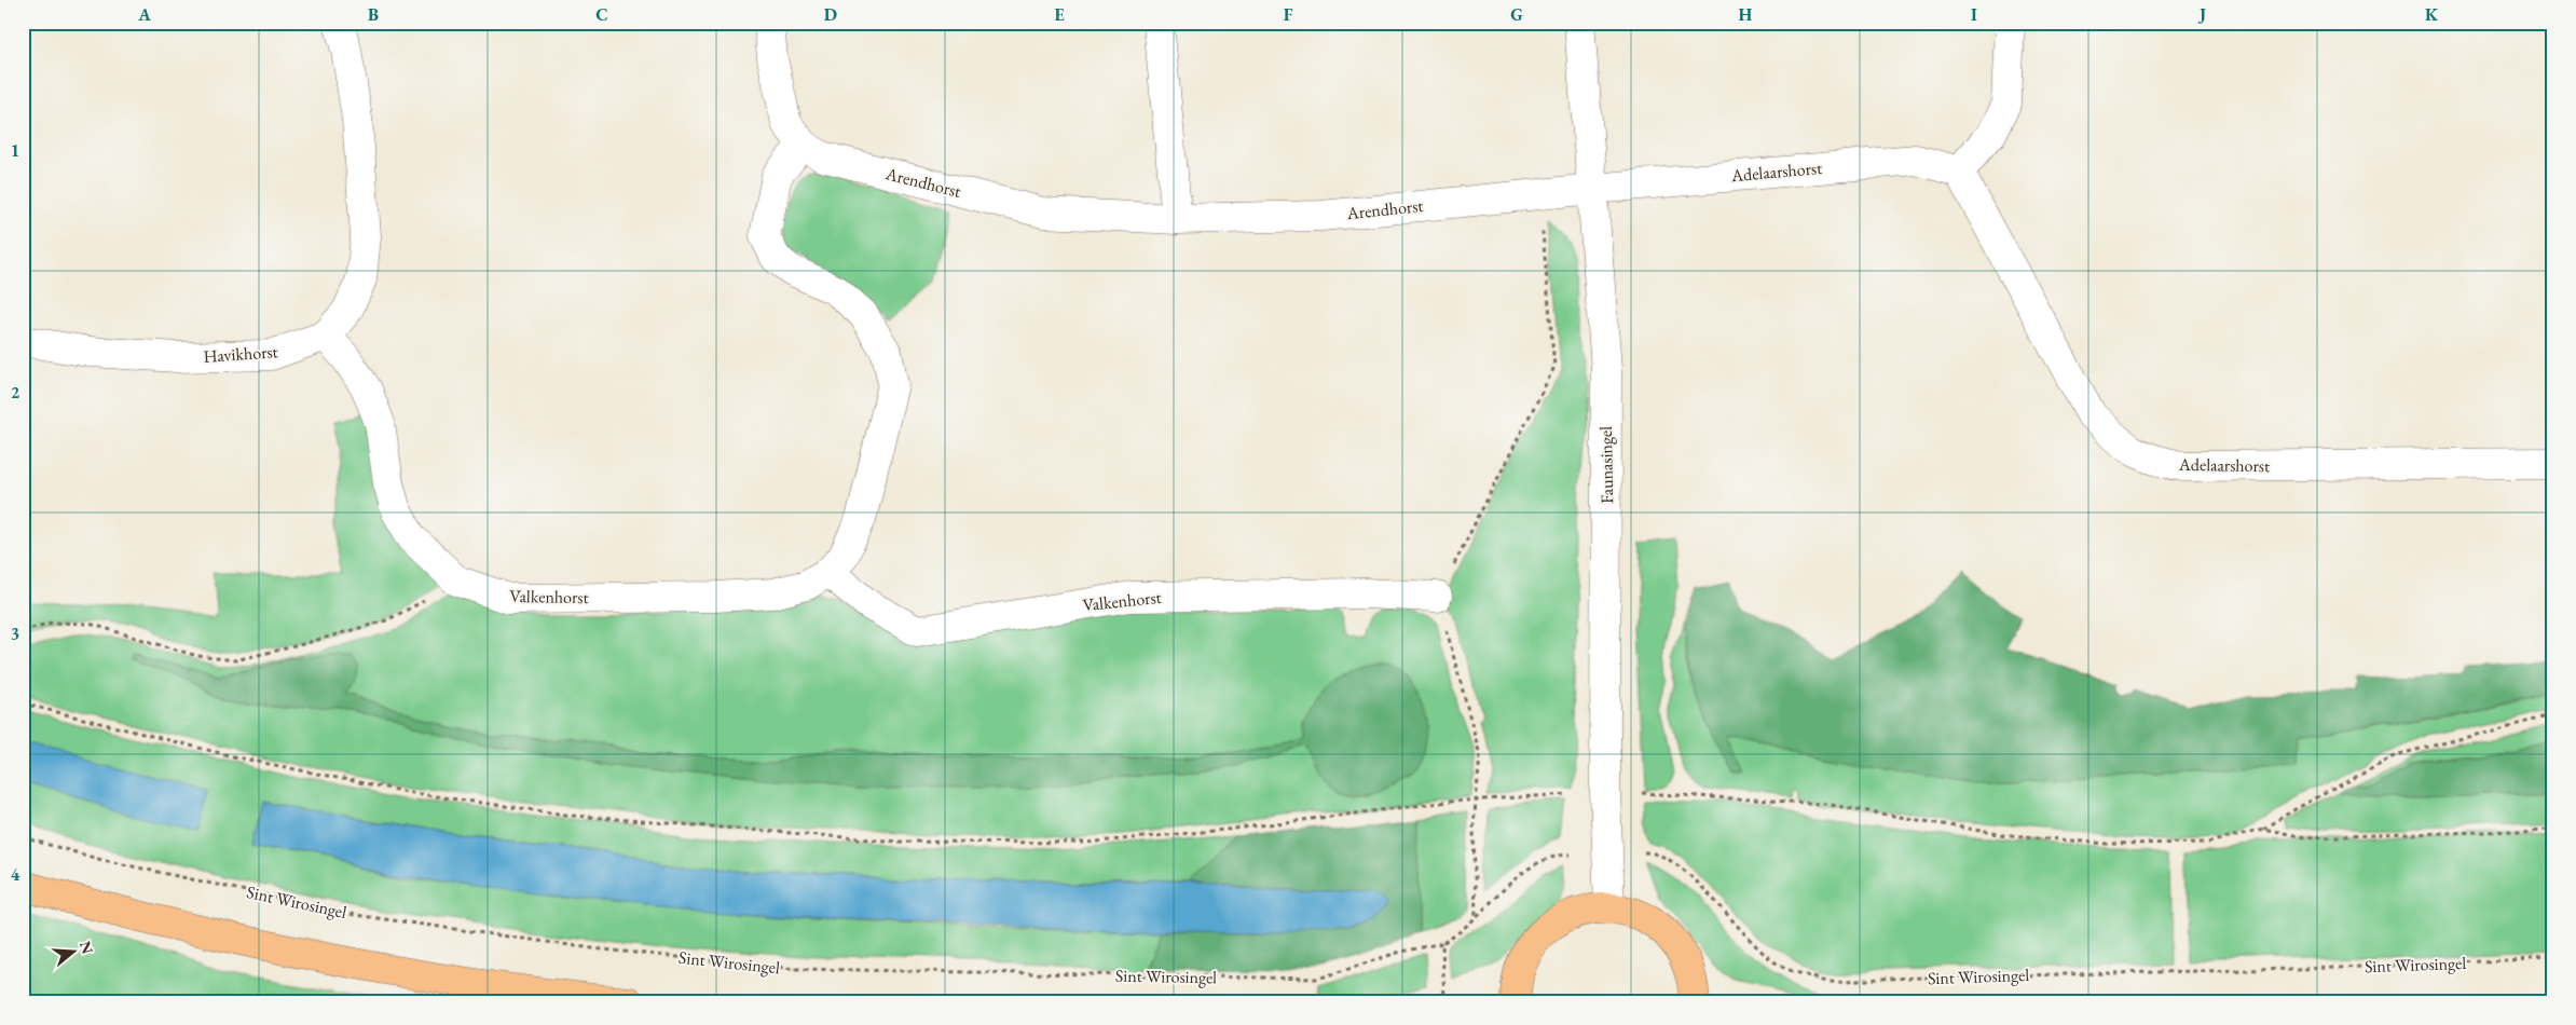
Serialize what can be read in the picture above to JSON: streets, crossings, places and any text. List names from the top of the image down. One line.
{"streets":{"street":["Adelaarshorst","Arendhorst","Havikhorst","Faunasingel","Valkenhorst"],"path":["Sint Wirosingel"]},"crossings":[["Adelaarshorst","Arendhorst"],["Adelaarshorst","Faunasingel"],["Arendhorst","Faunasingel"],["Arendhorst","Valkenhorst"],["Havikhorst","Valkenhorst"],["Faunasingel","Sint Wirosingel"]],"north":"right","grid":{"columns":["A","B","C","D","E","F","G","H","I","J","K"],"rows":["1","2","3","4"]}}
